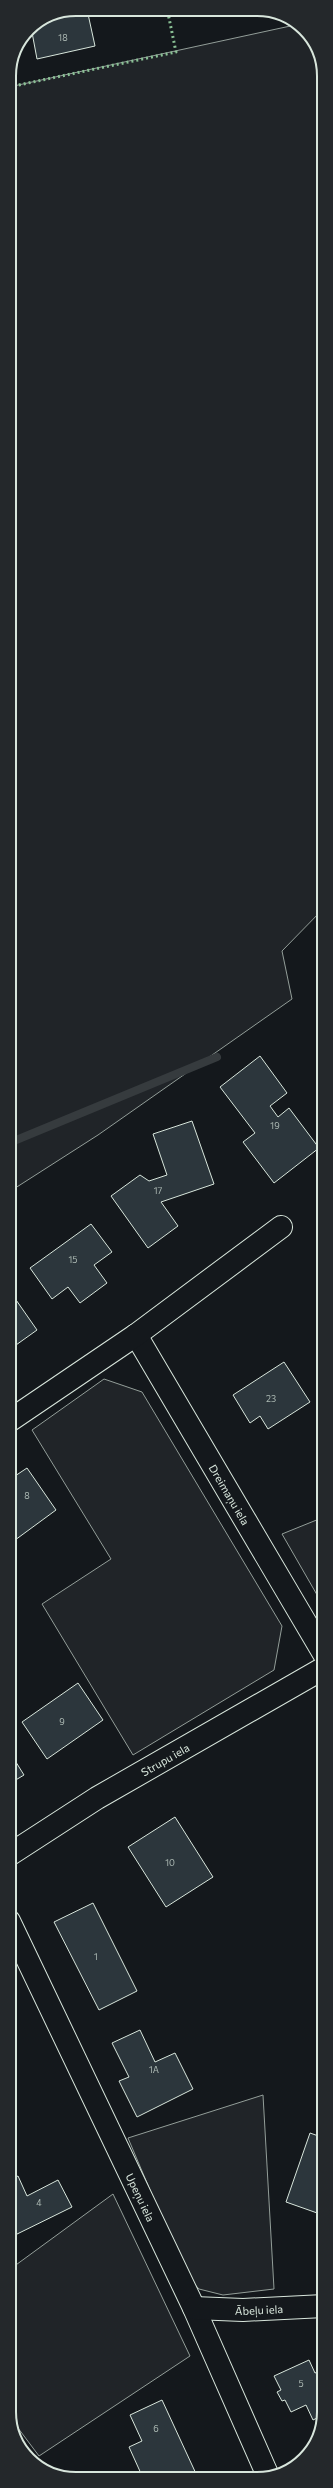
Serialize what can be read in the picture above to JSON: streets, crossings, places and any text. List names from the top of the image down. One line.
{"streets":{"street":["Dreimaņu iela","Strupu iela","Upeņu iela","Ābeļu iela"]},"crossings":[["Upeņu iela","Ābeļu iela"]],"house_numbers":["18","19","17","15","23","8","9","10","1","1A","4","5","6"]}
